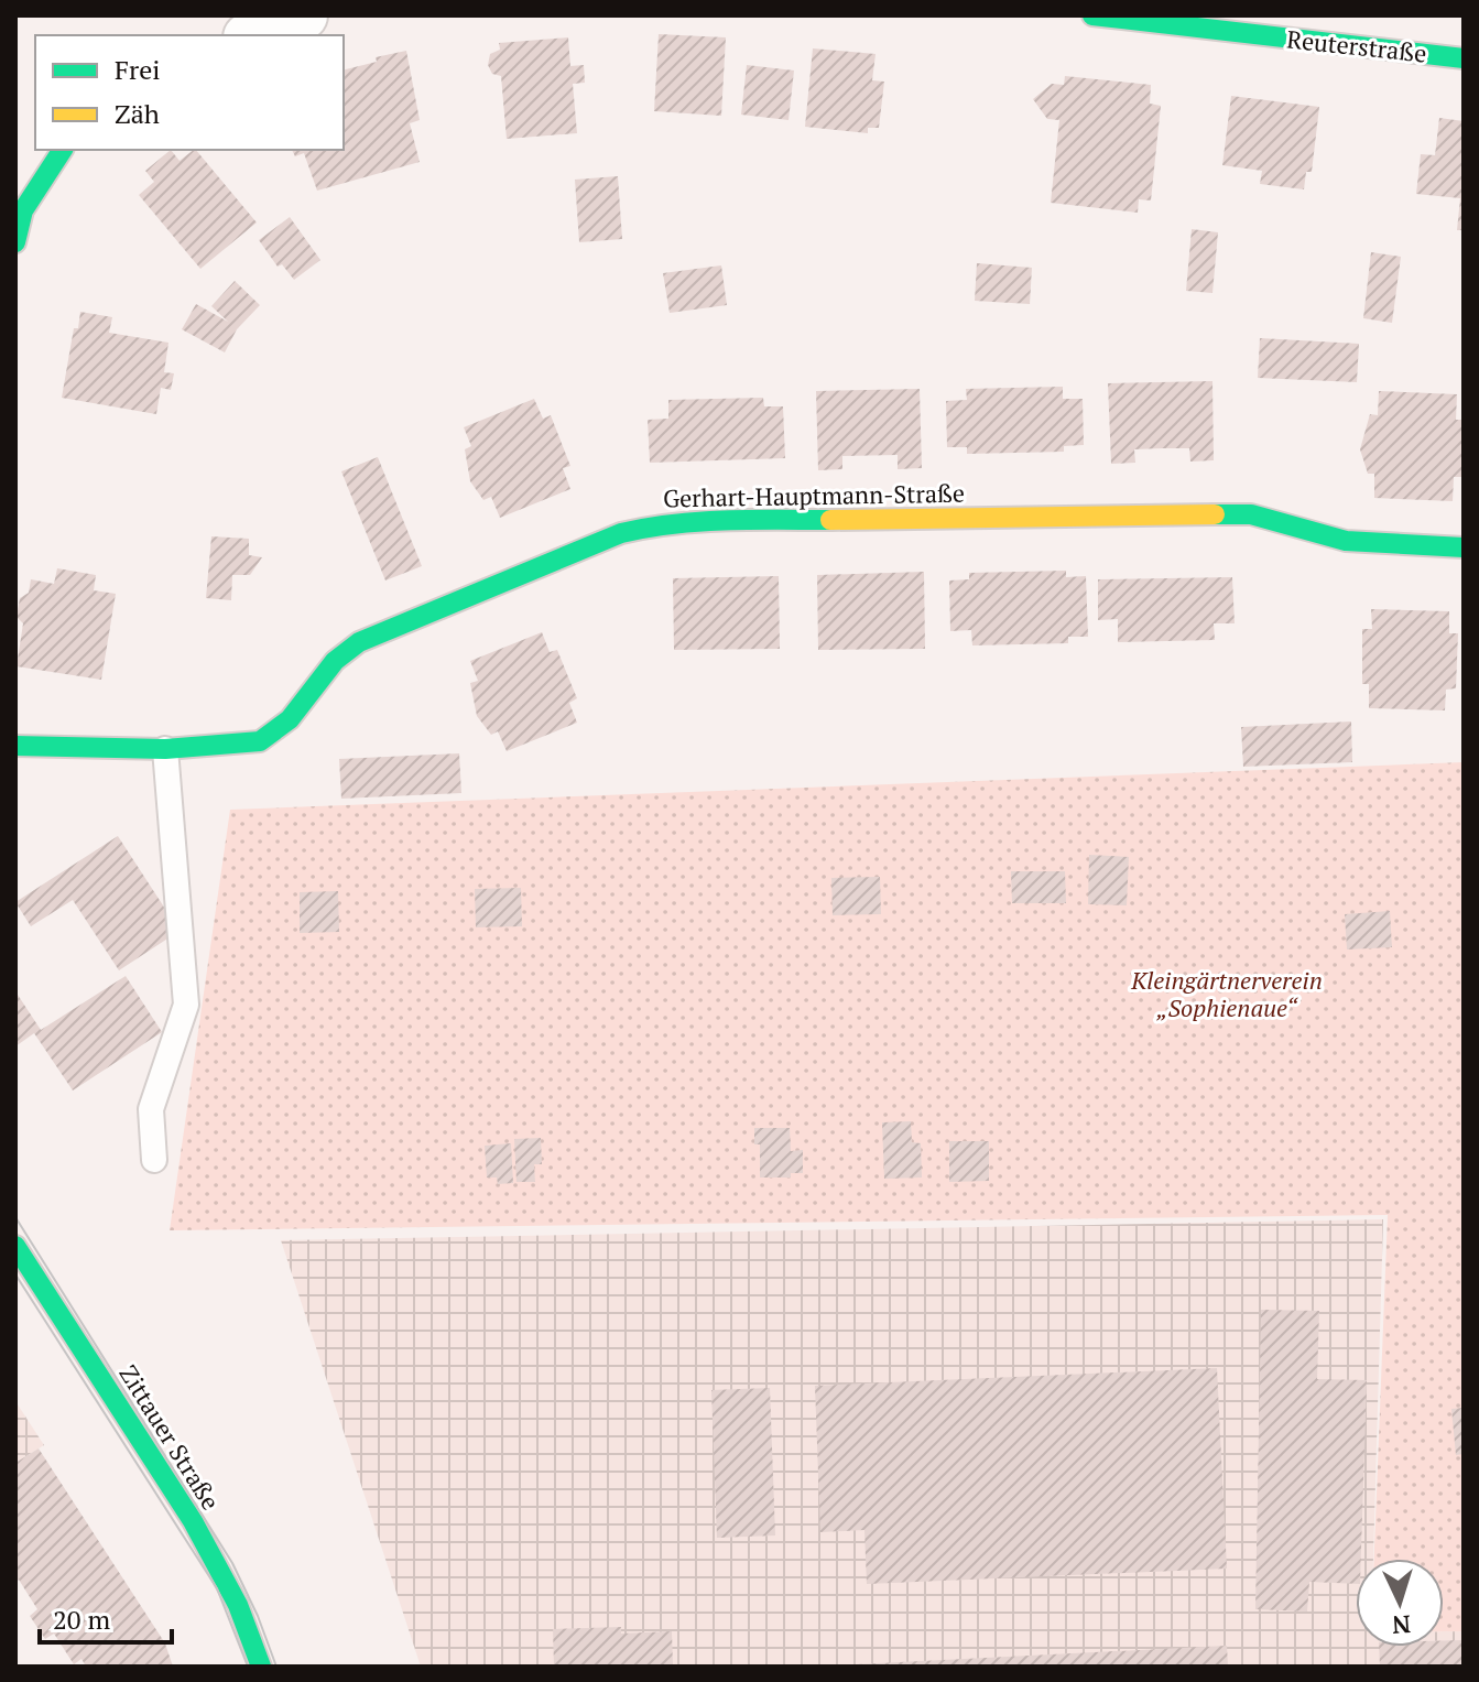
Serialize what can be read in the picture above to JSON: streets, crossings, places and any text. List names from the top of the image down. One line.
{"streets":{"street":["Reuterstraße","Gerhart-Hauptmann-Straße","Zittauer Straße"]},"parks":["Kleingärtnerverein „Sophienaue“"],"legend":["Frei","Zäh"],"scale_bar":"20 m","north":"bottom"}
